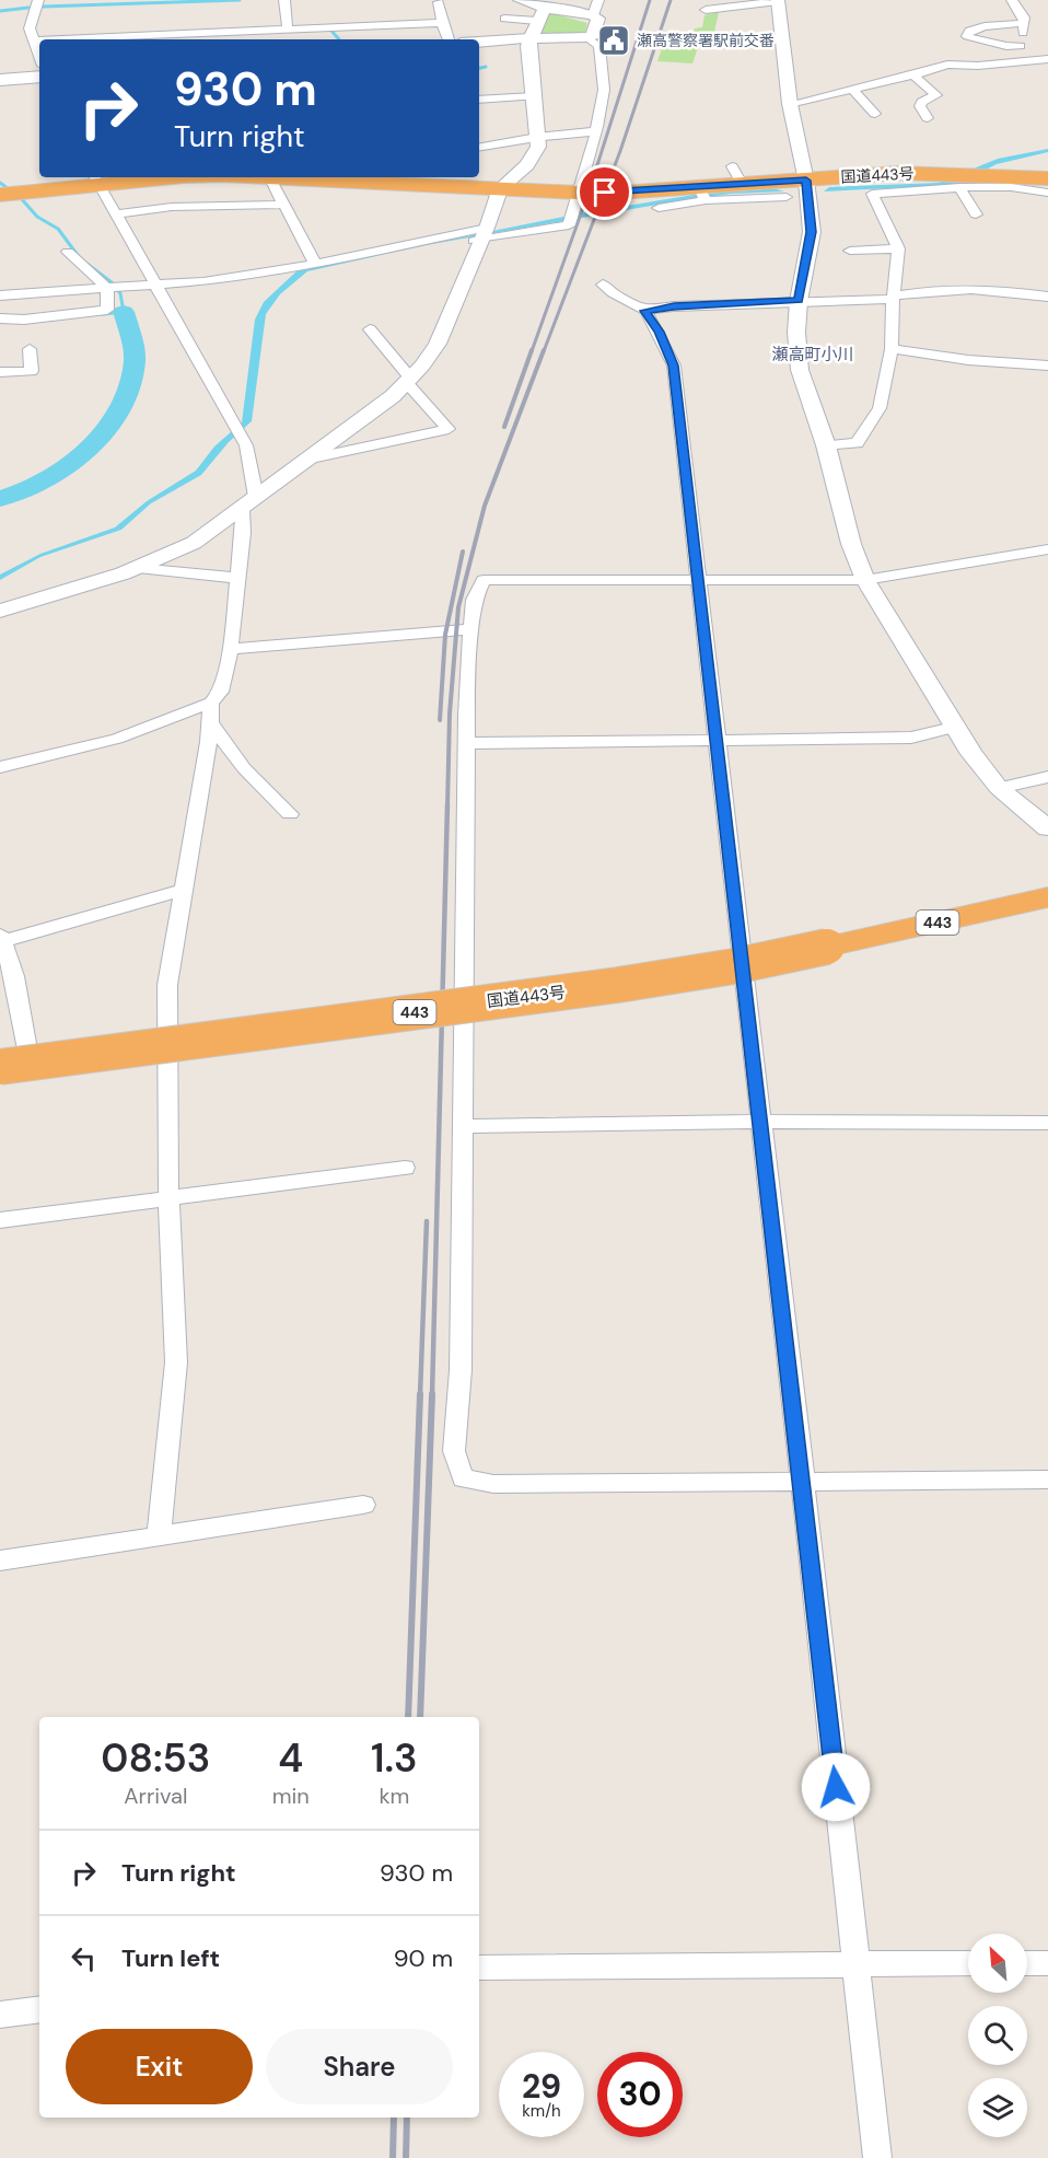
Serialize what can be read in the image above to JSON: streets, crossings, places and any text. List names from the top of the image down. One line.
{"streets":{"highway":["国道443号","443"]},"districts":["瀬高町小川"],"places":{"public building":["瀬高警察署駅前交番"]},"north":"top left","page":{"turn":["930 m","Turn right"],"eta":["08:53","Arrival","4","min","1.3","km"],"list":[{"name":"Turn right","value":"930 m"},{"name":"Turn left","value":"90 m"}],"buttons":["Exit","Share"],"speed":"29 km/h","limit":"30"}}
